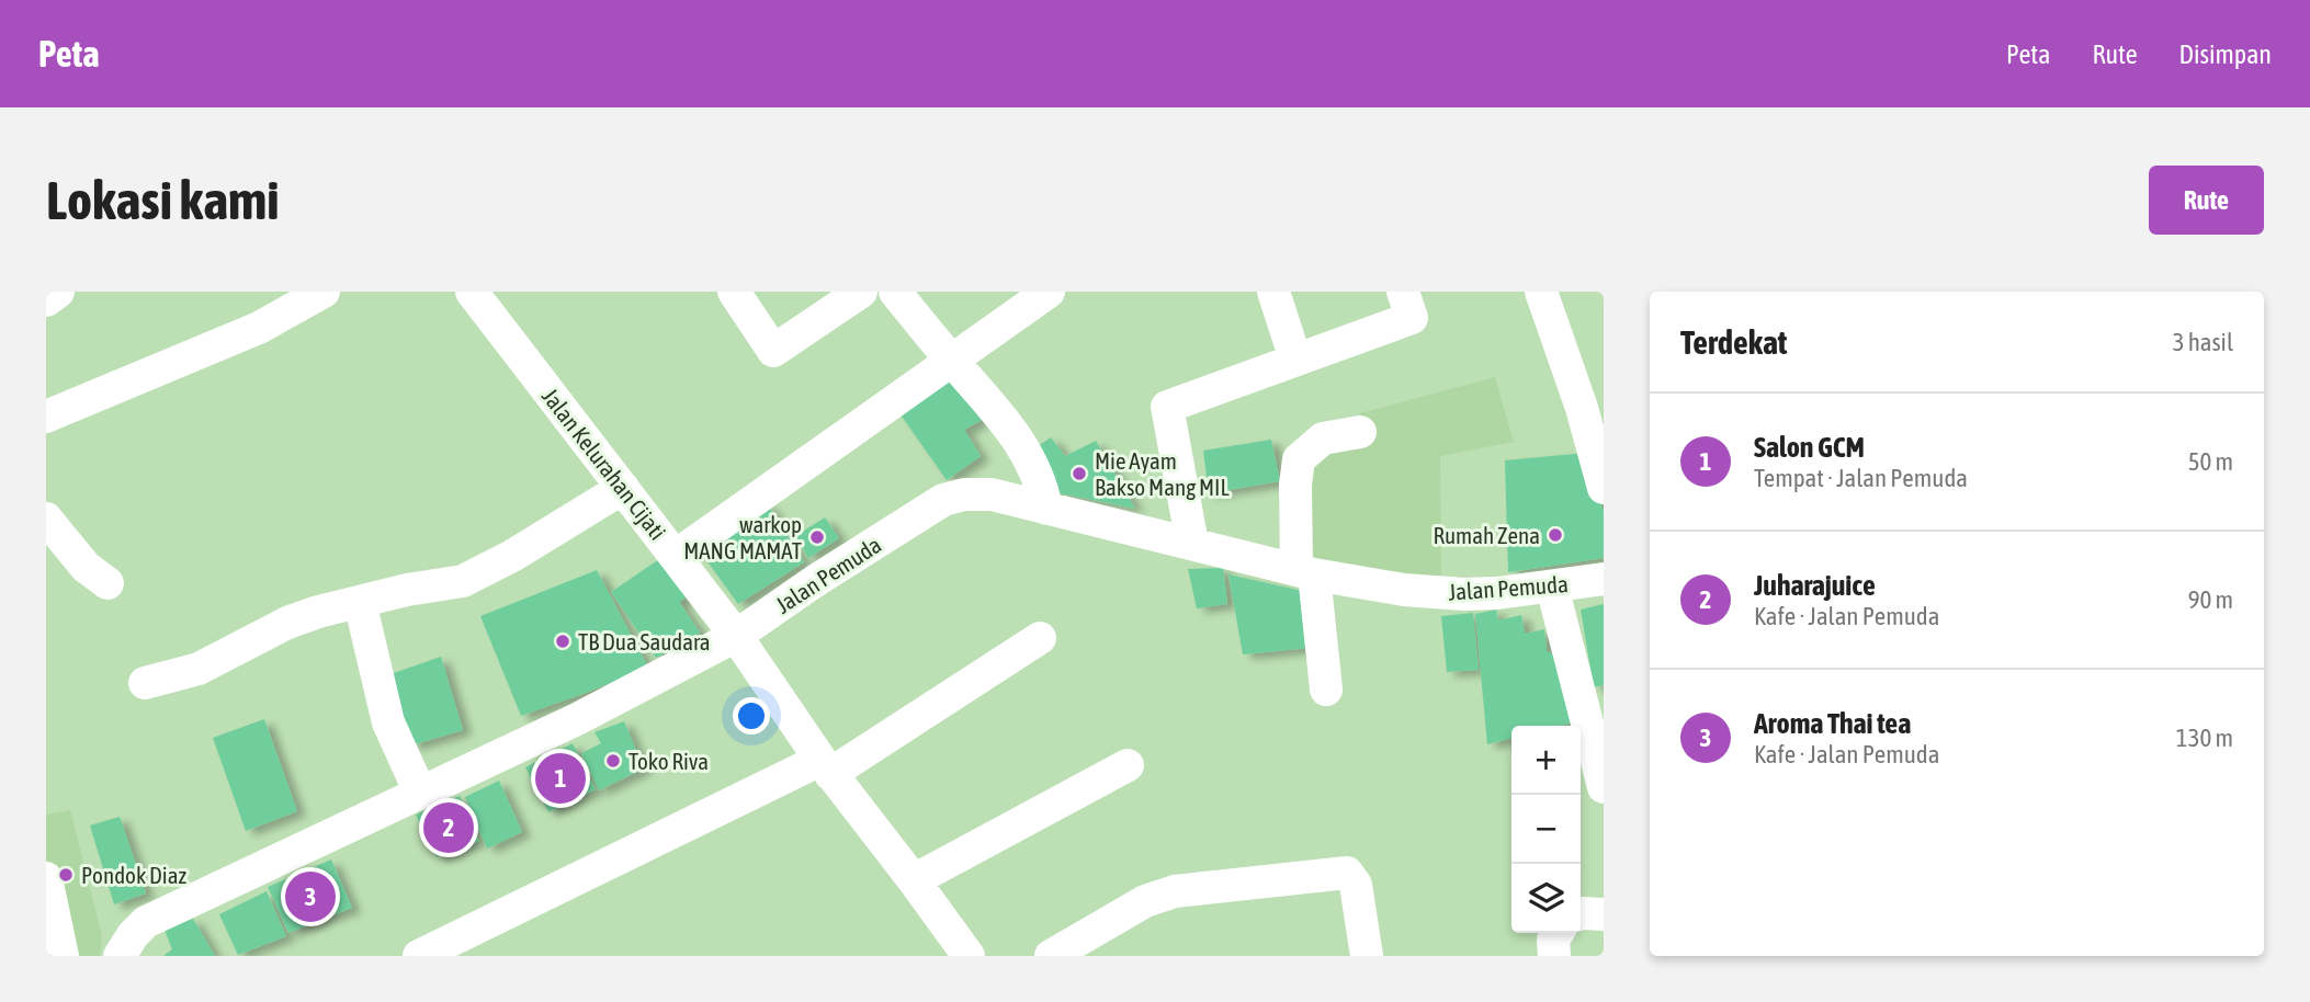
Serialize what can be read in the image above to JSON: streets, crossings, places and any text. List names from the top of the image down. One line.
{"streets":{"street":["Jalan Kelurahan Cijati","Jalan Pemuda"]},"crossings":[["Jalan Kelurahan Cijati","Jalan Pemuda"]],"places":["Mie Ayam Bakso Mang MIL","Rumah Zena","warkop MANG MAMAT","TB Dua Saudara","Toko Riva","Pondok Diaz"],"page":{"header":"Peta","nav":["Peta","Rute","Disimpan"],"buttons":"Rute","title":"Lokasi kami","heading":["Terdekat","3 hasil"],"list":[{"mark":"1","name":"Salon GCM","note":"Tempat · Jalan Pemuda","value":"50 m"},{"mark":"2","name":"Juharajuice","note":"Kafe · Jalan Pemuda","value":"90 m"},{"mark":"3","name":"Aroma Thai tea","note":"Kafe · Jalan Pemuda","value":"130 m"}],"map_buttons":["+","−"],"pins":["1","2","3"]}}
